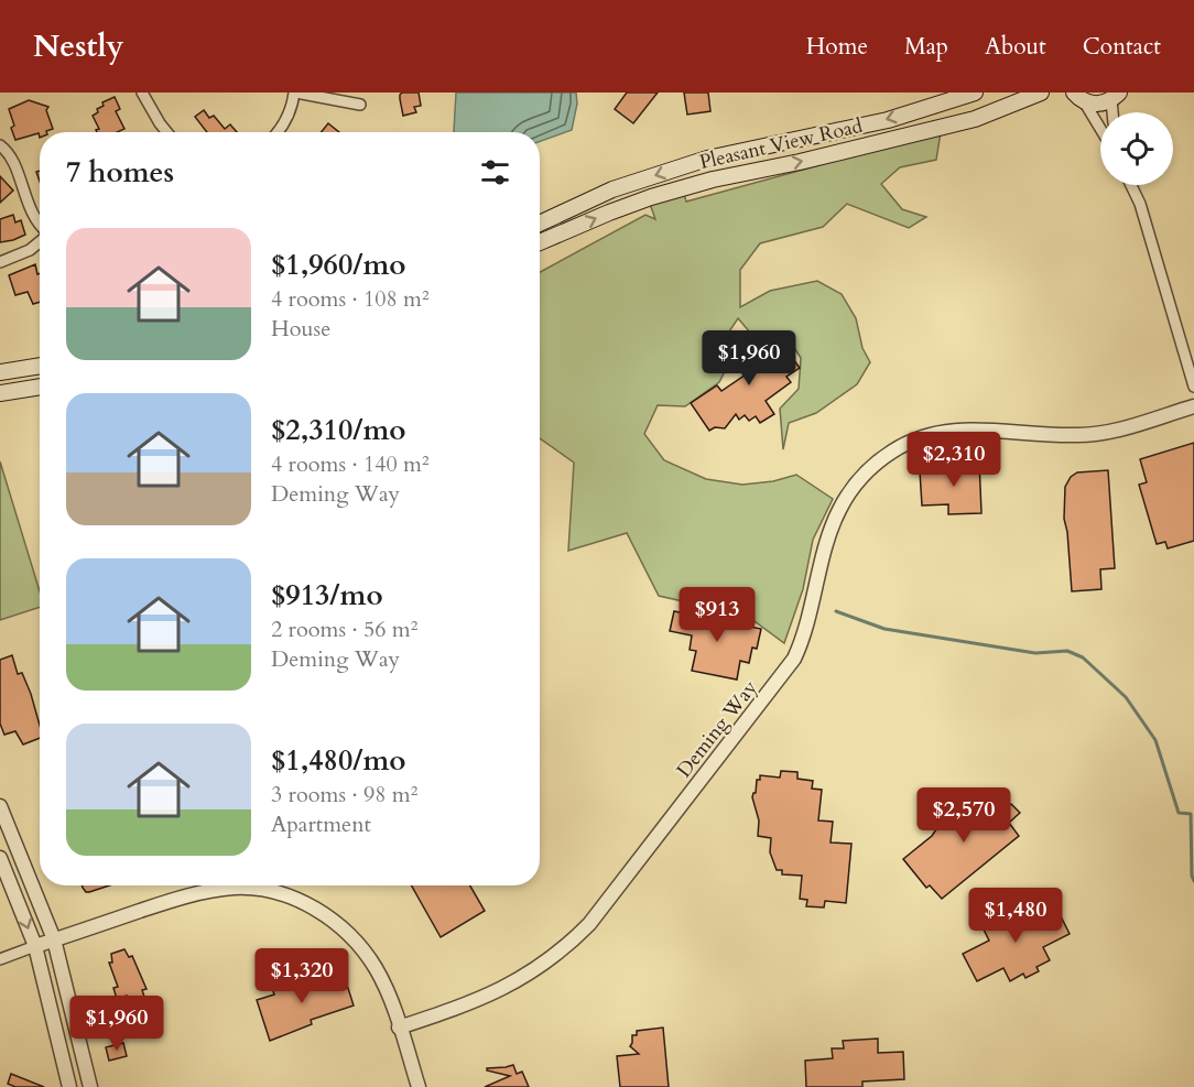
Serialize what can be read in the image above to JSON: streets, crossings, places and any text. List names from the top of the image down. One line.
{"streets":{"main road":["Pleasant View Road"],"street":["Deming Way"]},"page":{"header":"Nestly","nav":["Home","Map","About","Contact"],"heading":"7 homes","list":[{"name":"$1,960/mo","note":"4 rooms · 108 m² · House"},{"name":"$2,310/mo","note":"4 rooms · 140 m² · Deming Way"},{"name":"$913/mo","note":"2 rooms · 56 m² · Deming Way"},{"name":"$1,480/mo","note":"3 rooms · 98 m² · Apartment"}],"price":["$1,960","$2,310","$913","$2,570","$1,480","$1,320","$1,960"]}}
